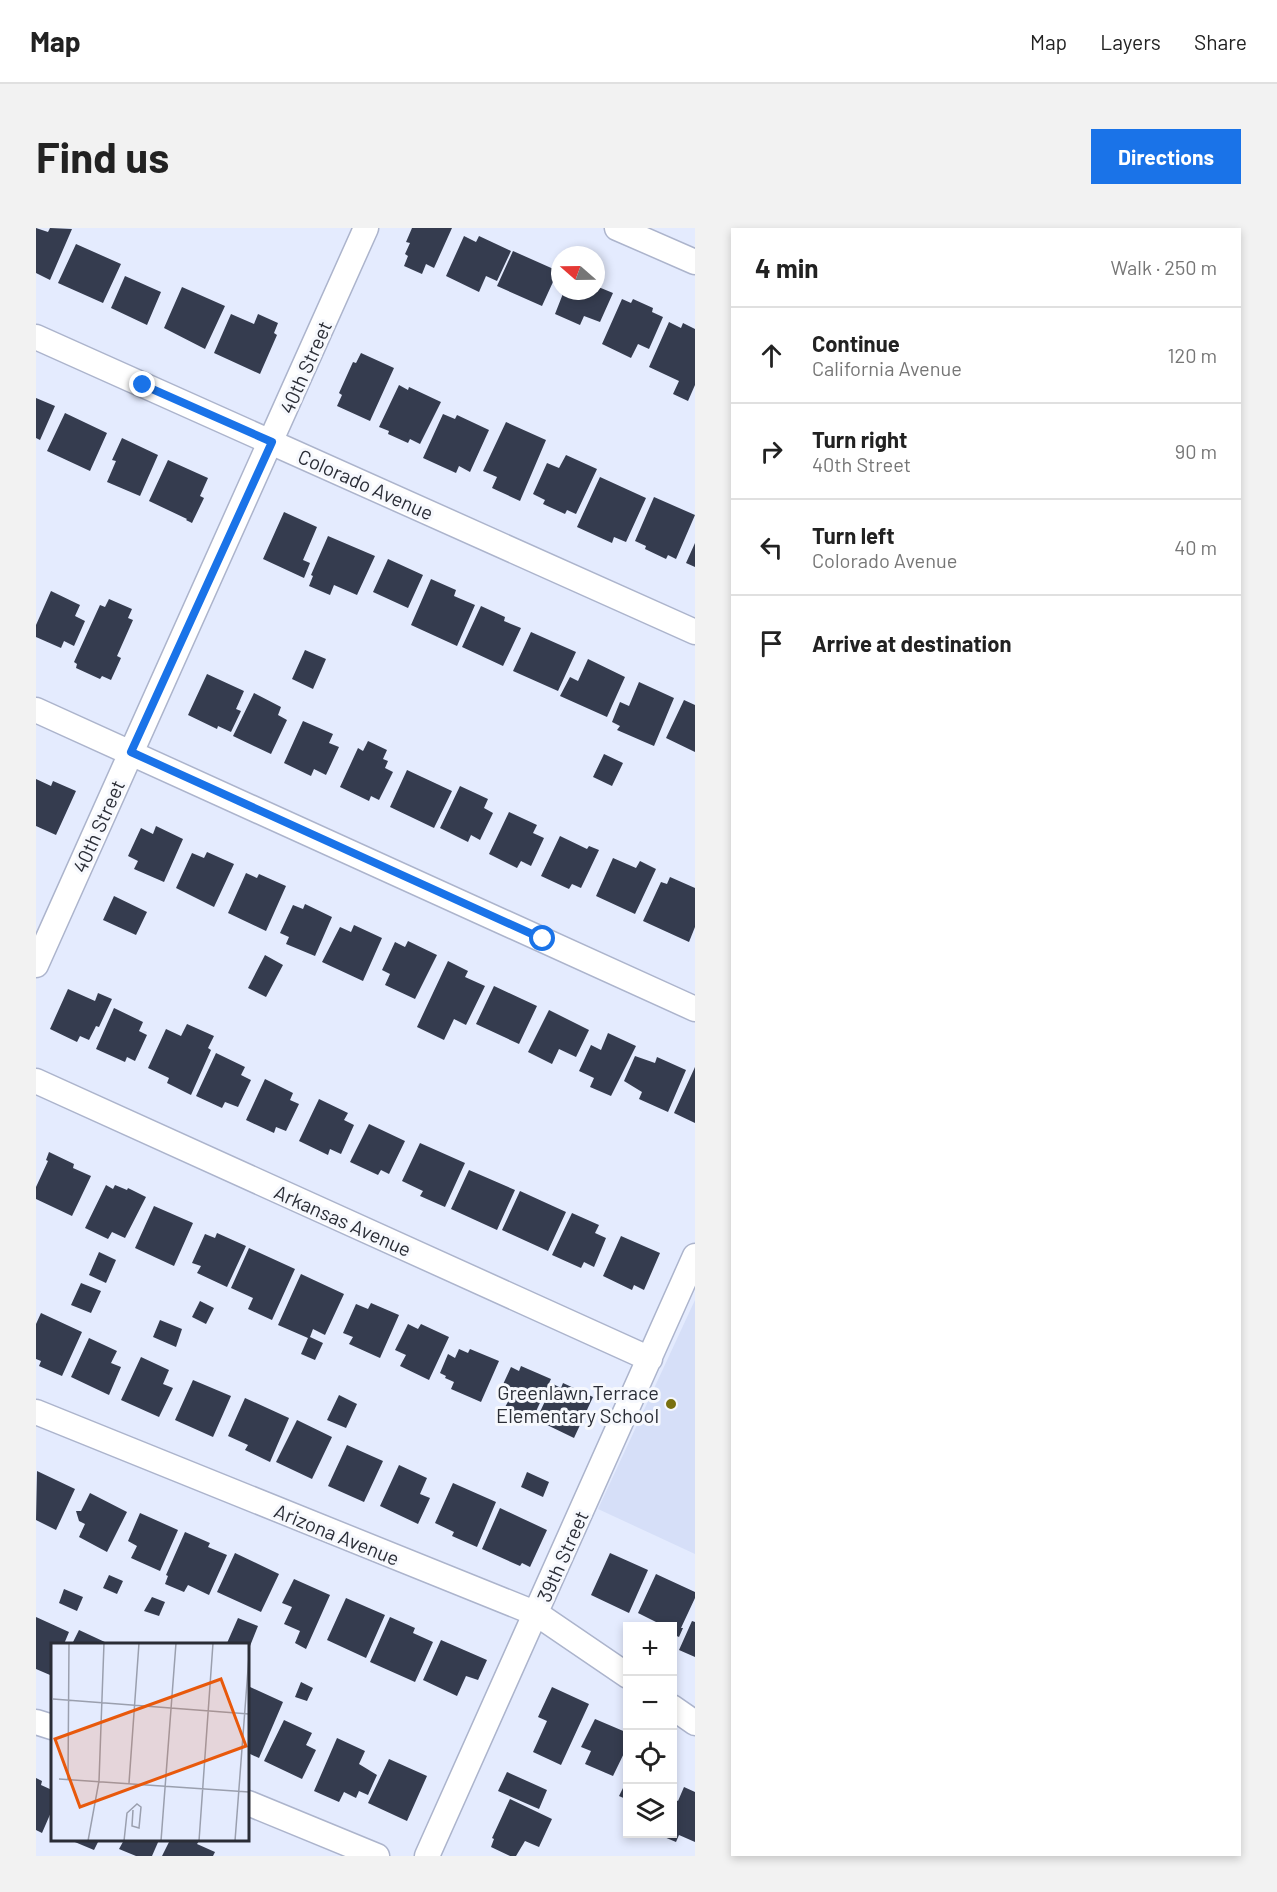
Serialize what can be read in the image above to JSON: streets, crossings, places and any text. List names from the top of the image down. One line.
{"streets":{"street":["40th Street","Colorado Avenue","Arkansas Avenue","Arizona Avenue","39th Street"]},"crossings":[["40th Street","Colorado Avenue"],["Arkansas Avenue","39th Street"],["Arizona Avenue","39th Street"]],"places":["Greenlawn Terrace Elementary School"],"north":"left","page":{"header":"Map","nav":["Map","Layers","Share"],"buttons":"Directions","title":"Find us","heading":["4 min","Walk · 250 m"],"list":[["Continue","California Avenue","120 m"],["Turn right","40th Street","90 m"],["Turn left","Colorado Avenue","40 m"],"Arrive at destination"],"map_buttons":["+","−"]}}
